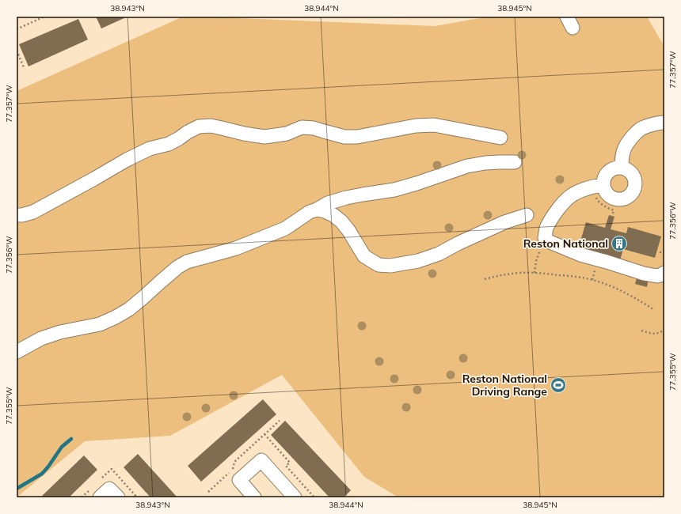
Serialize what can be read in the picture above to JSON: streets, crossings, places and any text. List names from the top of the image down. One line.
{"places":{"building":["Reston National"],"sports":["Reston National Driving Range"]},"coordinates":["38.943°N","38.944°N","38.945°N","77.357°W","77.356°W","77.355°W"]}
